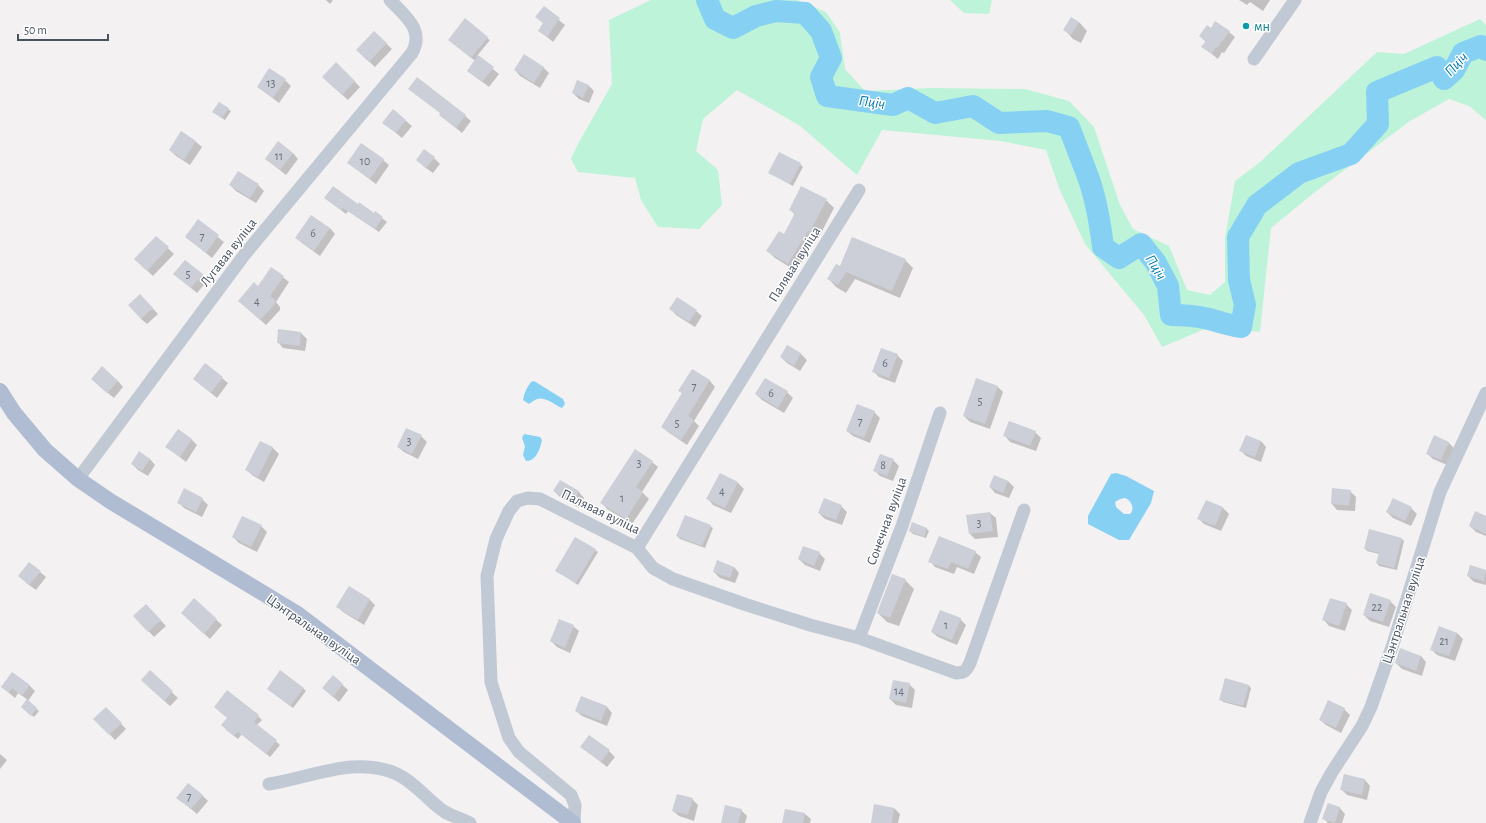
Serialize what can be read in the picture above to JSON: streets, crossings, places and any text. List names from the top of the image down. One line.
{"streets":{"main road":["Цэнтральная вуліца"],"street":["Лугавая вуліца","Палявая вуліца","Сонечная вуліца"]},"crossings":[["Лугавая вуліца","Цэнтральная вуліца"],["Палявая вуліца","Цэнтральная вуліца"]],"water":["Пціч"],"places":["мн"],"house_numbers":["13","11","10","6","7","5","4","6","7","6","5","7","5","3","3","8","4","1","3","22","1","21","14","7"],"scale_bar":"50 m"}
